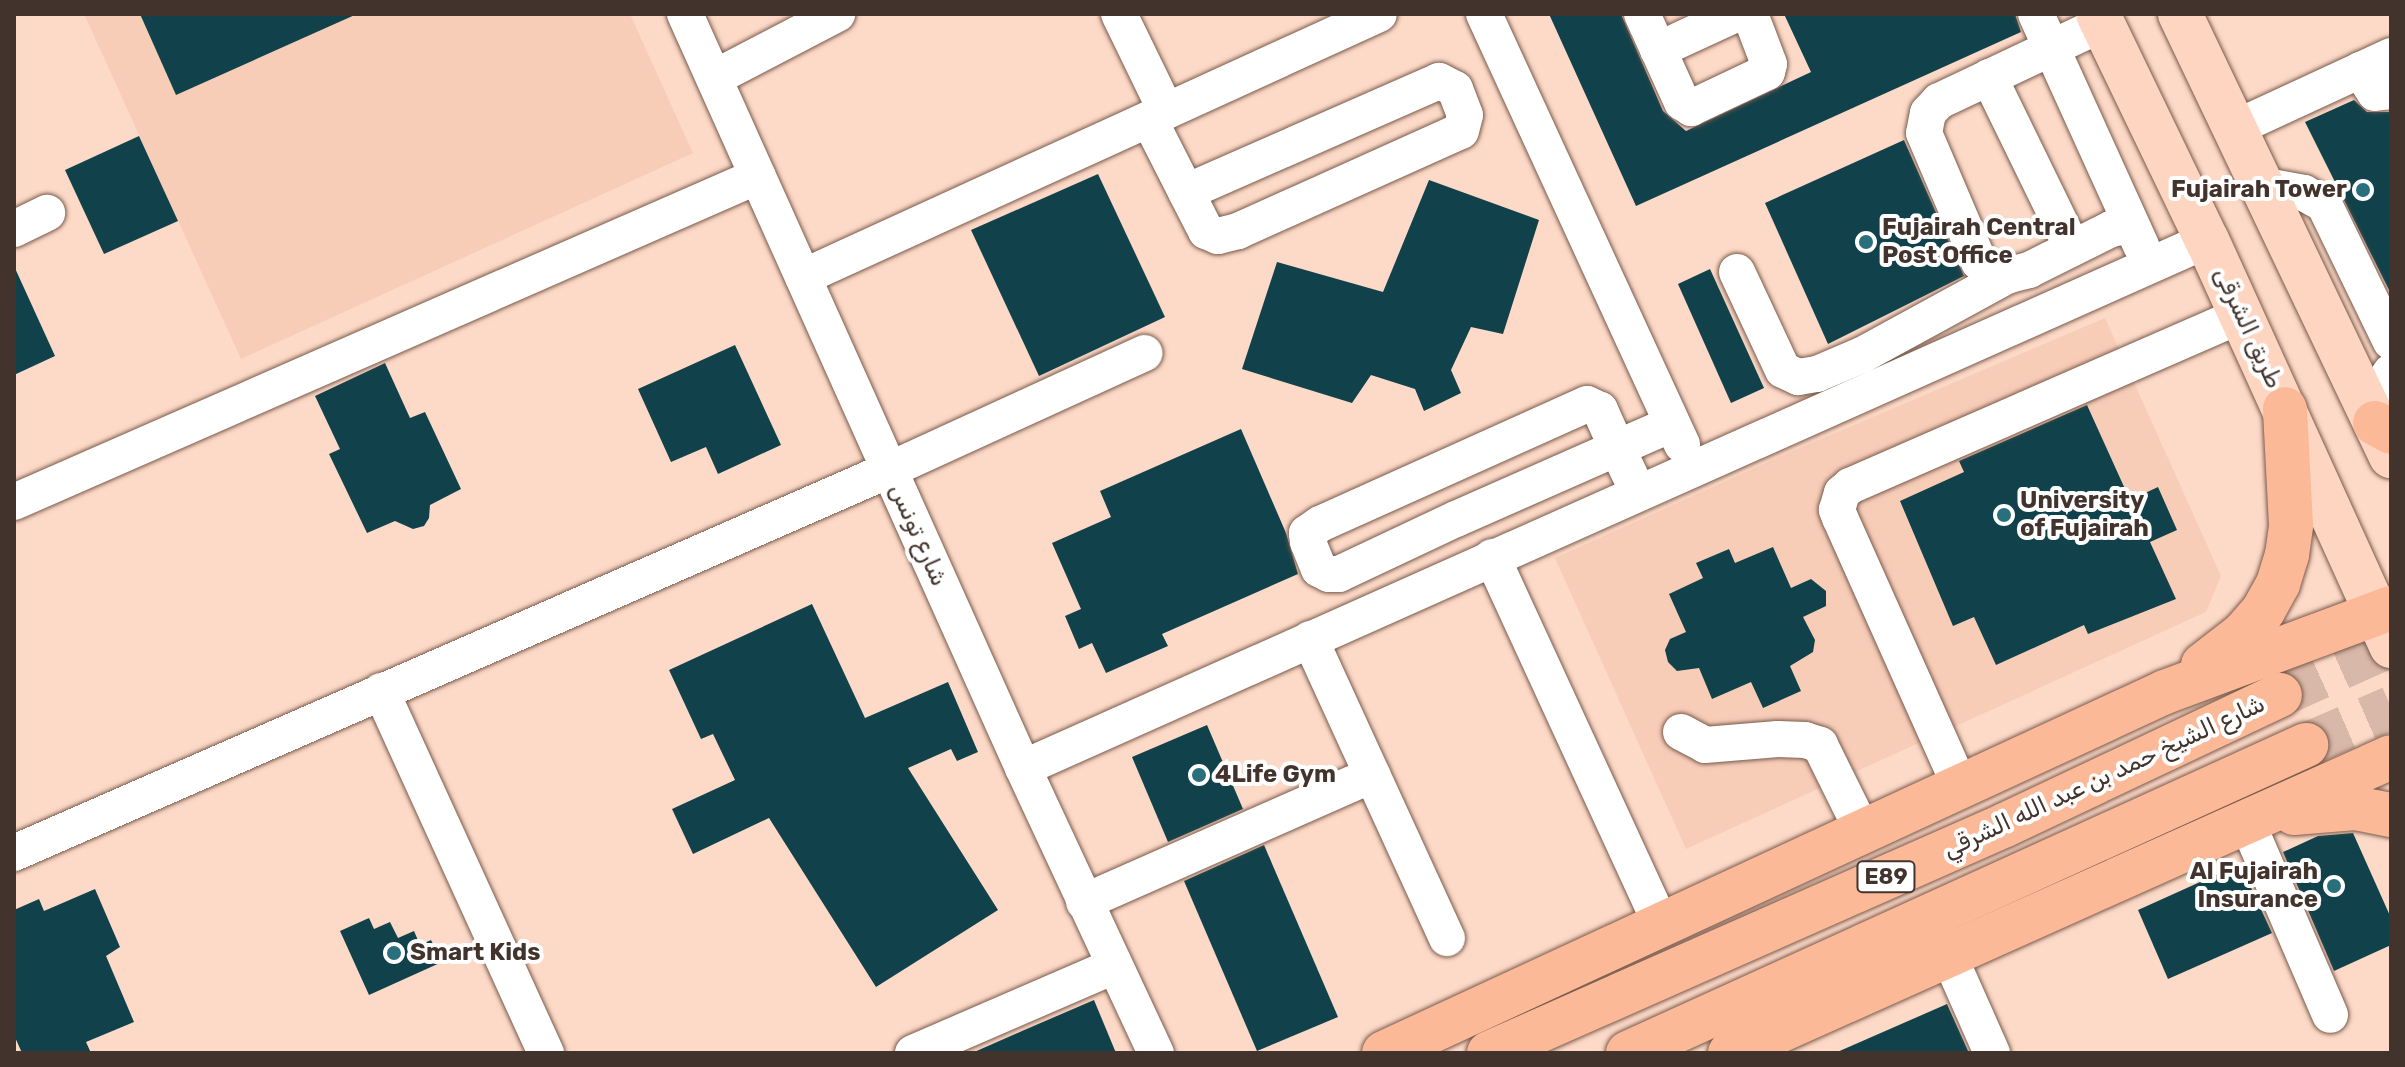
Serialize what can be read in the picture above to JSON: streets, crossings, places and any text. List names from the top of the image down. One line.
{"streets":{"highway":["شارع الشيخ حمد بن عبد الله الشرقي","E89"],"main road":["طريق الشرقى"],"street":["شارع تونس"]},"places":["Fujairah Tower","Fujairah Central Post Office","University of Fujairah","4Life Gym","Al Fujairah Insurance","Smart Kids"]}
